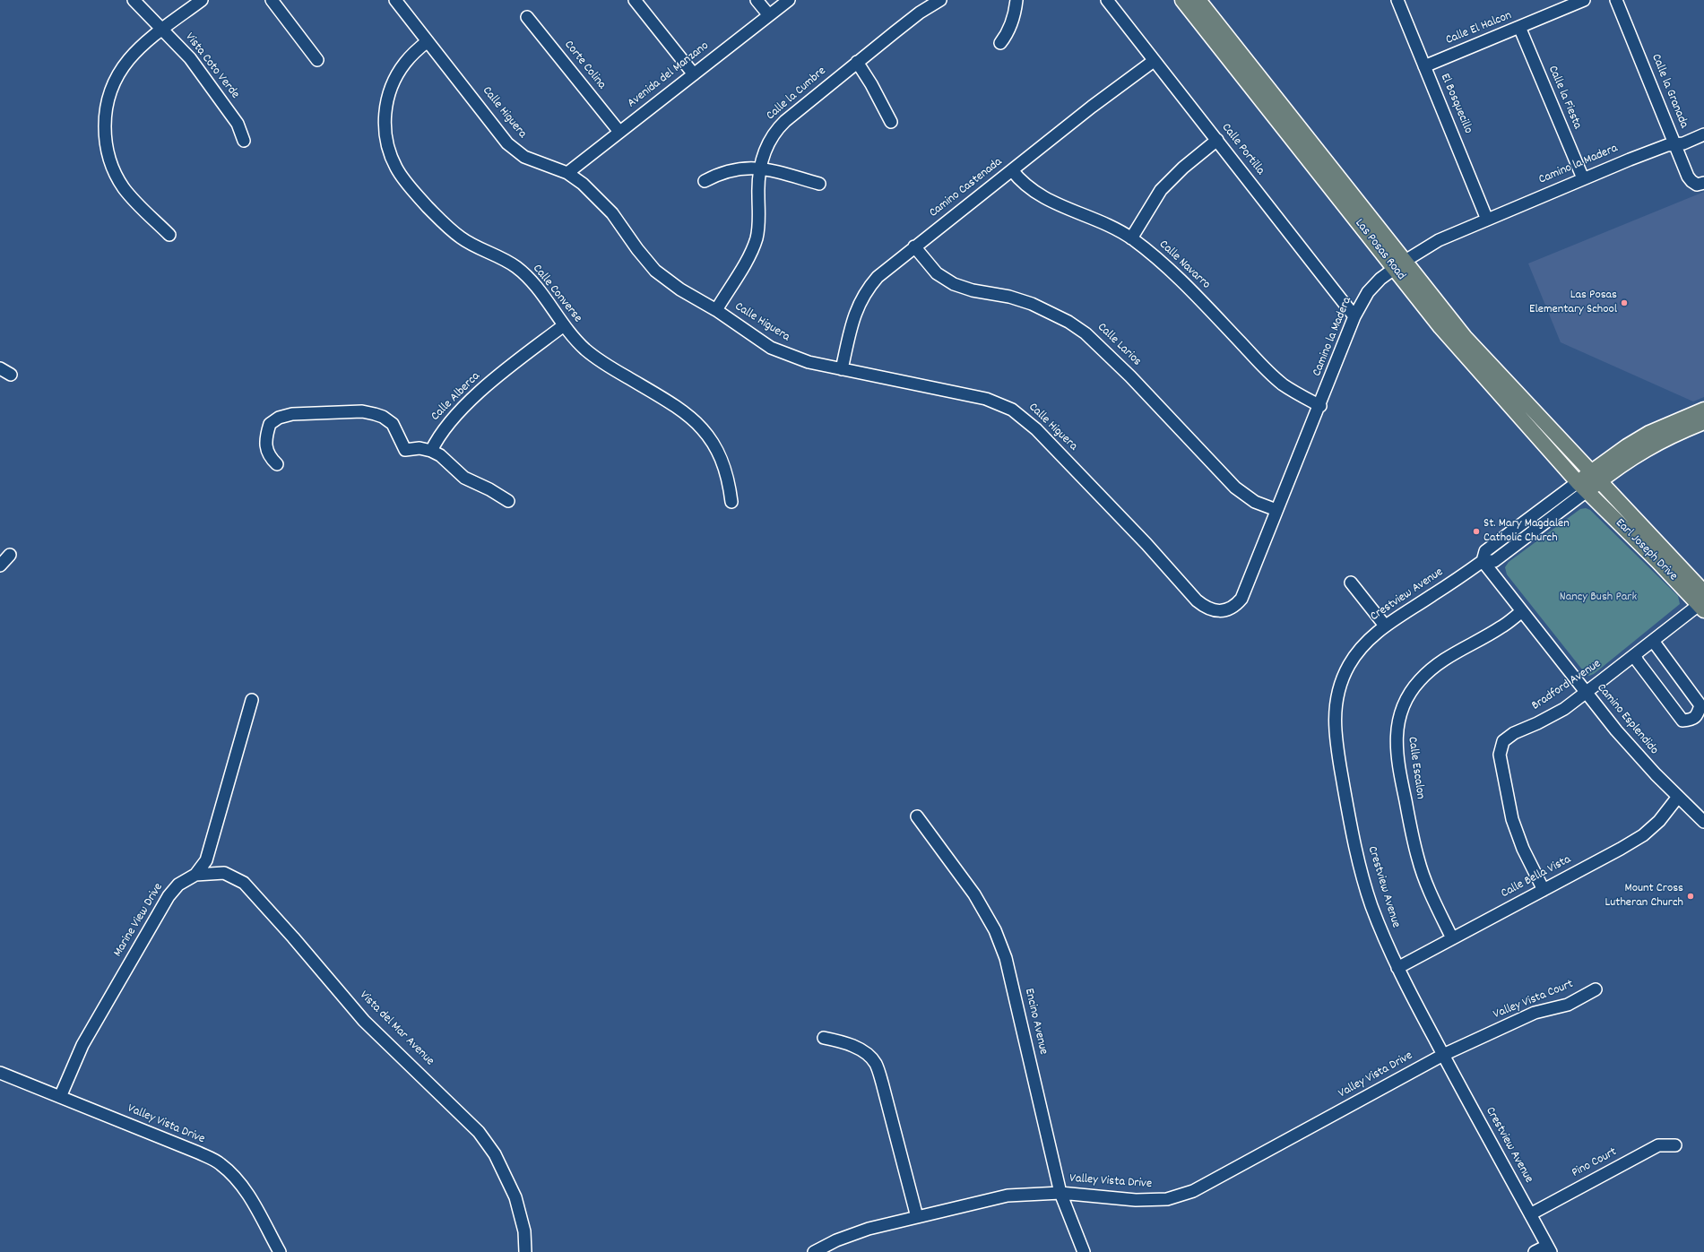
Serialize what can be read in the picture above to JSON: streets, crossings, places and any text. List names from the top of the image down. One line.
{"streets":{"main road":["Las Posas Road","Earl Joseph Drive"],"street":["Calle El Halcon","Corte Colina","Vista Coto Verde","Avenida del Manzano","Calle la Granada","Calle la Cumbre","Calle la Fiesta","El Bosquecillo","Calle Higuera","Calle Portilla","Camino la Madera","Camino Castenada","Calle Navarro","Calle Converse","Calle Larios","Calle Alberca","Crestview Avenue","Bradford Avenue","Camino Esplendido","Calle Escalon","Calle Bella Vista","Marine View Drive","Valley Vista Court","Encino Avenue","Vista del Mar Avenue","Valley Vista Drive","Pino Court"]},"crossings":[["Calle El Halcon","Calle la Fiesta"],["Calle El Halcon","El Bosquecillo"],["Corte Colina","Avenida del Manzano"],["Avenida del Manzano","Calle Higuera"],["Calle la Granada","Camino la Madera"],["Calle la Cumbre","Calle Higuera"],["Calle la Fiesta","Camino la Madera"],["El Bosquecillo","Camino la Madera"],["Calle Higuera","Camino la Madera"],["Calle Higuera","Camino Castenada"],["Calle Higuera","Calle Converse"],["Calle Portilla","Camino la Madera"],["Calle Portilla","Camino Castenada"],["Camino la Madera","Las Posas Road"],["Camino la Madera","Calle Navarro"],["Camino la Madera","Calle Larios"],["Camino Castenada","Calle Navarro"],["Camino Castenada","Calle Larios"],["Las Posas Road","Earl Joseph Drive"],["Las Posas Road","Crestview Avenue"],["Calle Converse","Calle Alberca"],["Earl Joseph Drive","Crestview Avenue"],["Earl Joseph Drive","Bradford Avenue"],["Crestview Avenue","Camino Esplendido"],["Crestview Avenue","Calle Bella Vista"],["Crestview Avenue","Valley Vista Court"],["Crestview Avenue","Valley Vista Drive"],["Crestview Avenue","Pino Court"],["Bradford Avenue","Camino Esplendido"],["Bradford Avenue","Calle Bella Vista"],["Camino Esplendido","Calle Escalon"],["Camino Esplendido","Calle Bella Vista"],["Calle Escalon","Calle Bella Vista"],["Marine View Drive","Vista del Mar Avenue"],["Marine View Drive","Valley Vista Drive"],["Valley Vista Court","Valley Vista Drive"],["Encino Avenue","Valley Vista Drive"]],"parks":["Nancy Bush Park"],"places":["Las Posas Elementary School","St. Mary Magdalen Catholic Church","Mount Cross Lutheran Church"]}
